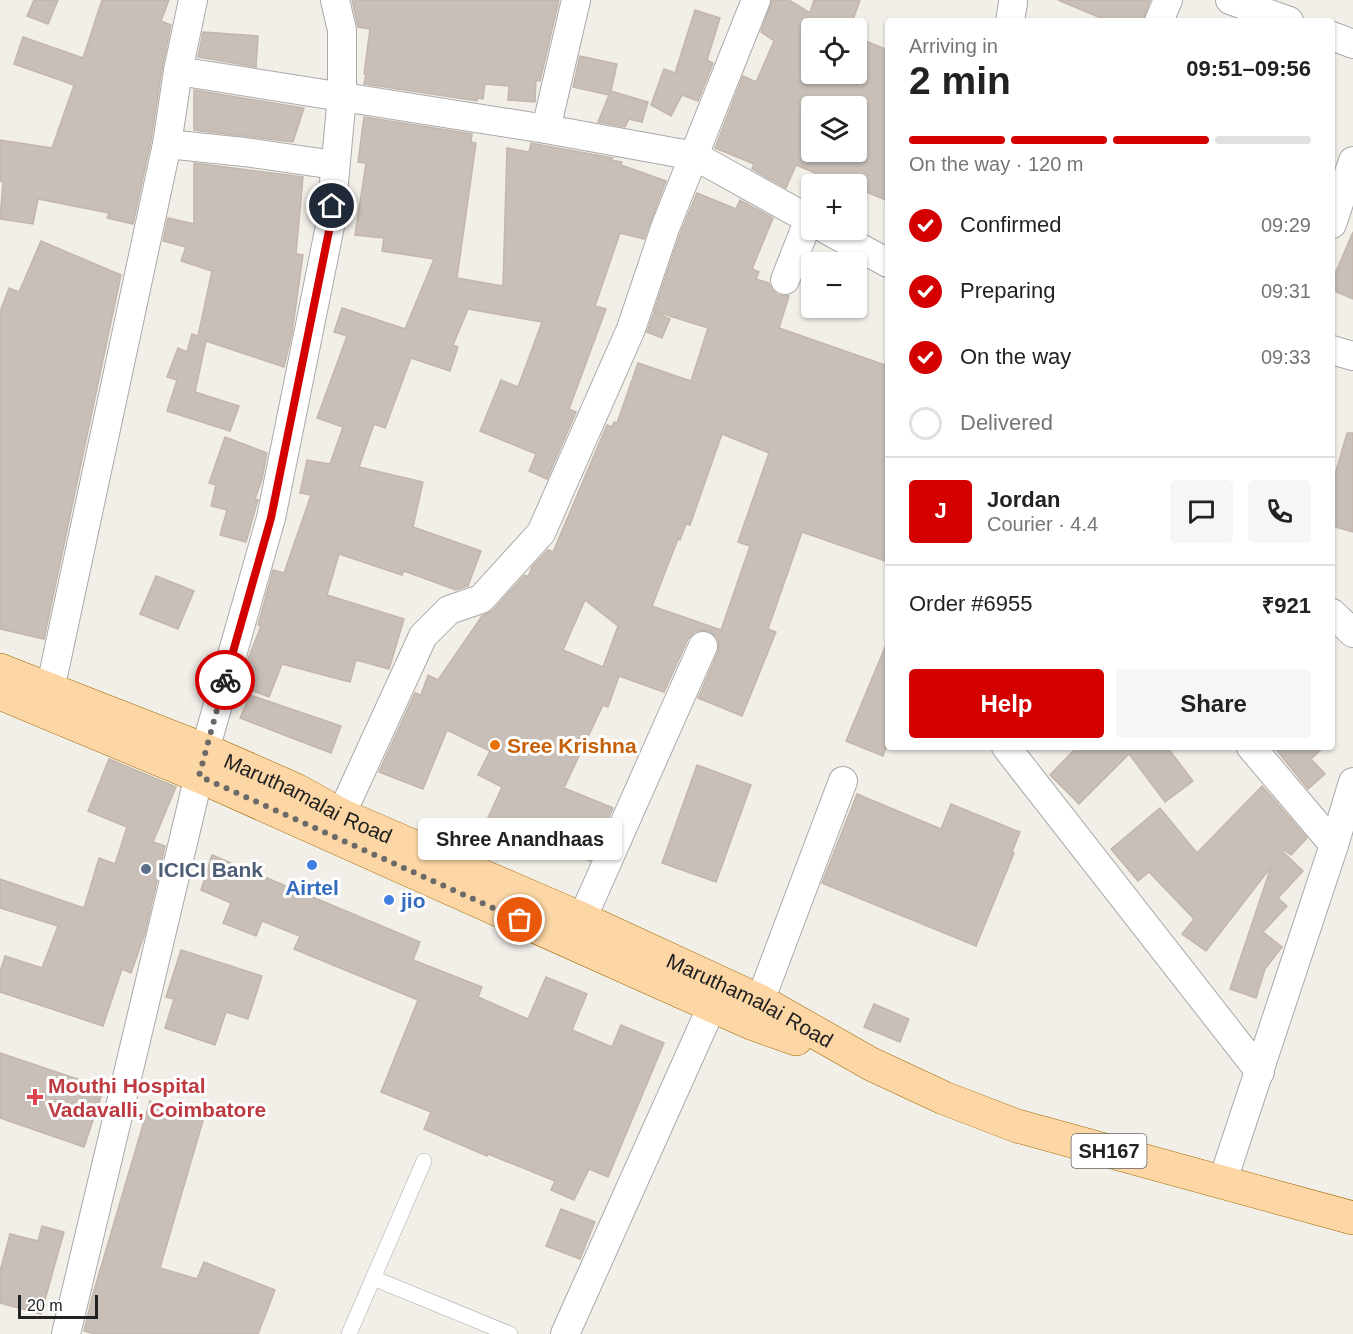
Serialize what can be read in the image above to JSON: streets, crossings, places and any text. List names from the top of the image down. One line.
{"streets":{"main road":["Maruthamalai Road","SH167"]},"places":{"other":["Sree Krishna","Airtel","ICICI Bank","jio","Shree Anandhaas"],"health":["Mouthi Hospital Vadavalli, Coimbatore"]},"scale_bar":"20 m","page":{"map_buttons":["+","−"],"heading":["2 min","Arriving in","09:51–09:56"],"panel":["Jordan","Courier · 4.4","Order #6955","₹921"],"bar":"On the way · 120 m","list":[["Confirmed","09:29"],["Preparing","09:31"],["On the way","09:33"],"Delivered"],"round":"J","buttons":["Help","Share"],"bubble":"Shree Anandhaas","scale":"20 m"}}
